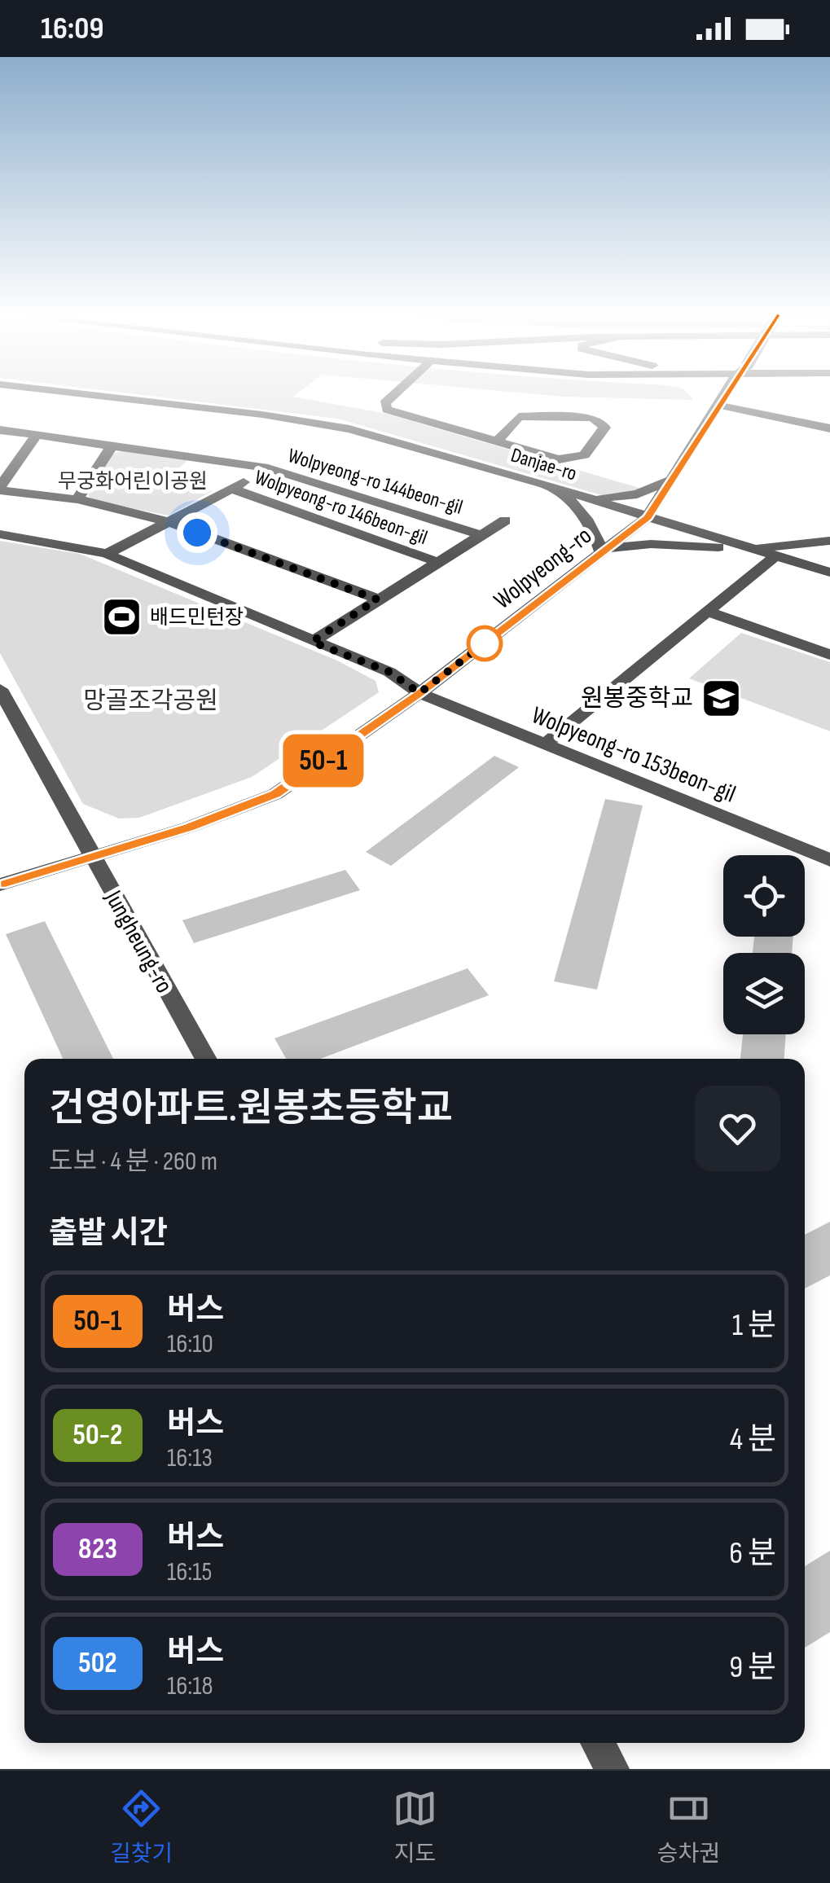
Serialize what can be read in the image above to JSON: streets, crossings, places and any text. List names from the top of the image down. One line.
{"streets":{"street":["Danjae-ro","Wolpyeong-ro 144beon-gil","Wolpyeong-ro 146beon-gil","Wolpyeong-ro","Wolpyeong-ro 153beon-gil","Jungheung-ro"]},"crossings":[["Danjae-ro","Wolpyeong-ro"],["Wolpyeong-ro","Wolpyeong-ro 153beon-gil"],["Wolpyeong-ro","Jungheung-ro"]],"parks":["무궁화어린이공원","망골조각공원"],"places":{"sports":["배드민턴장"],"school or university":["원봉중학교"]},"lines":["bus line 50-1"],"page":{"status":"16:09","on_map":"50-1","heading":[["건영아파트.원봉초등학교","도보 · 4 분 · 260 m"],"출발 시간"],"list":[{"mark":"50-1","name":"버스","note":"16:10","value":"1 분"},{"mark":"50-2","name":"버스","note":"16:13","value":"4 분"},{"mark":"823","name":"버스","note":"16:15","value":"6 분"},{"mark":"502","name":"버스","note":"16:18","value":"9 분"}],"tabs":["길찾기","지도","승차권"]}}
